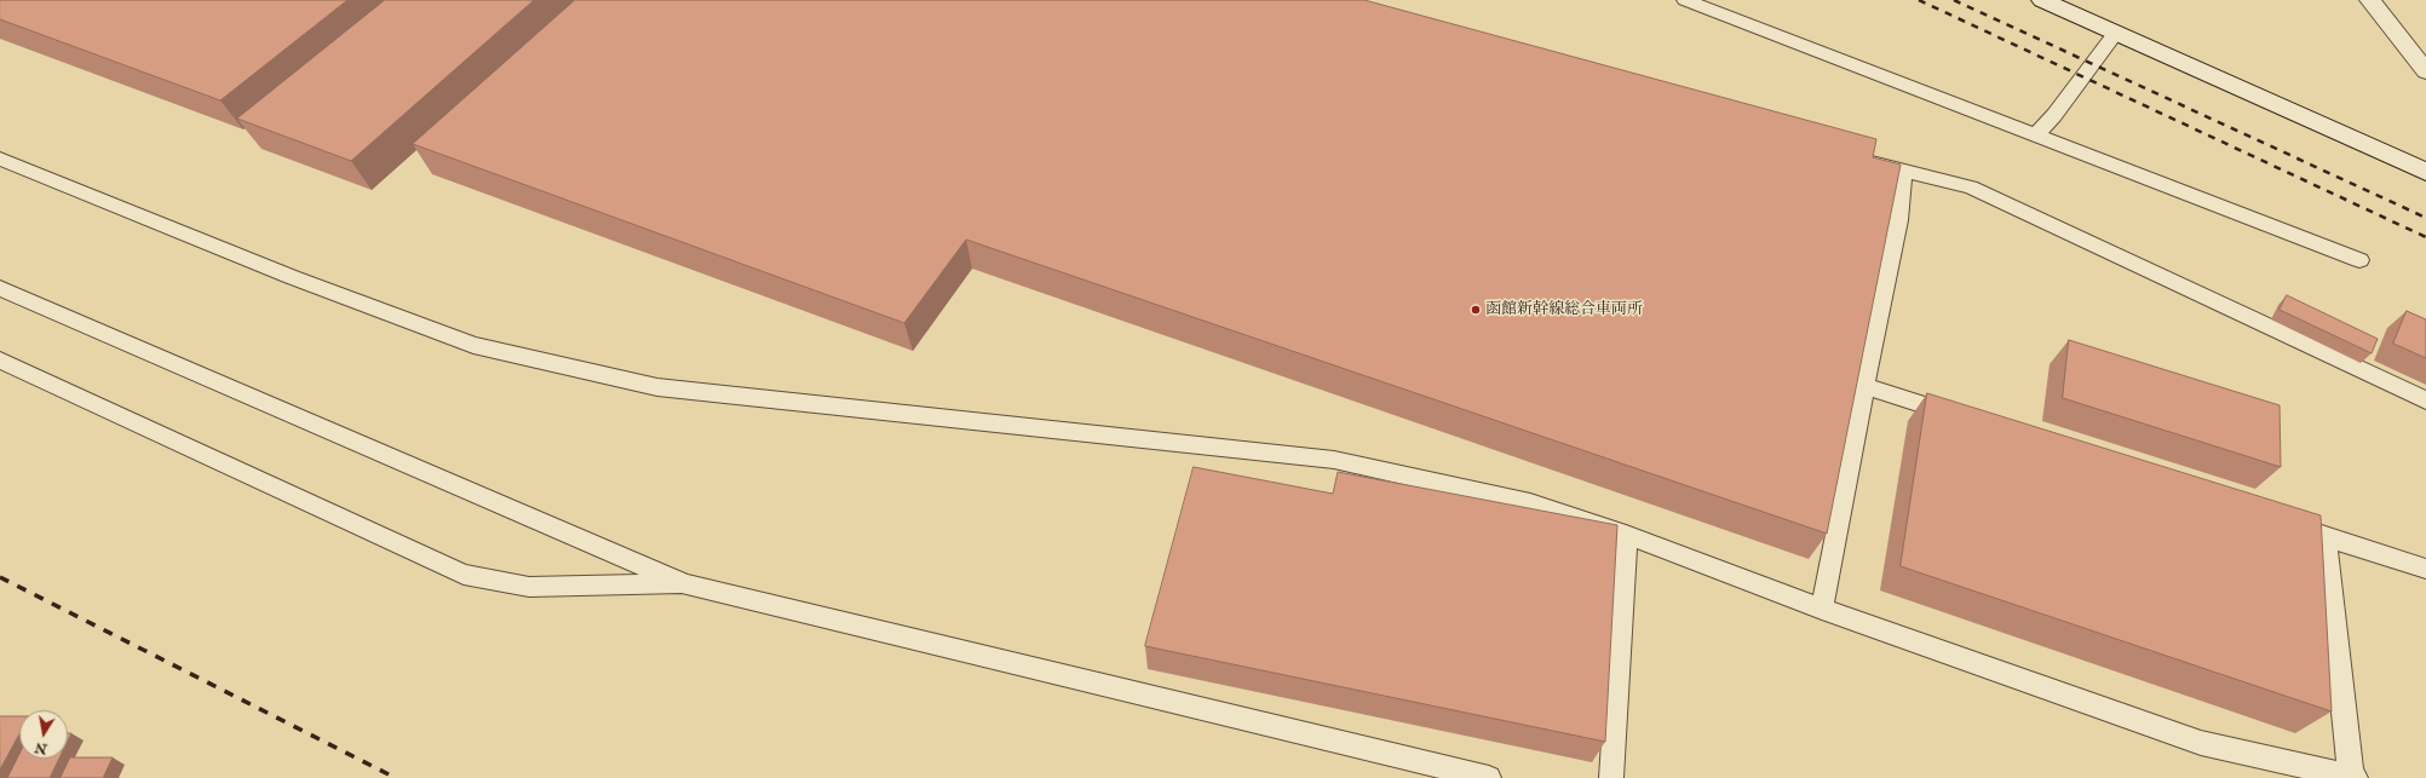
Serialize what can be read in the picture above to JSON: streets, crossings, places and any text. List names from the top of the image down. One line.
{"places":["函館新幹線総合車両所"],"north":"bottom"}
